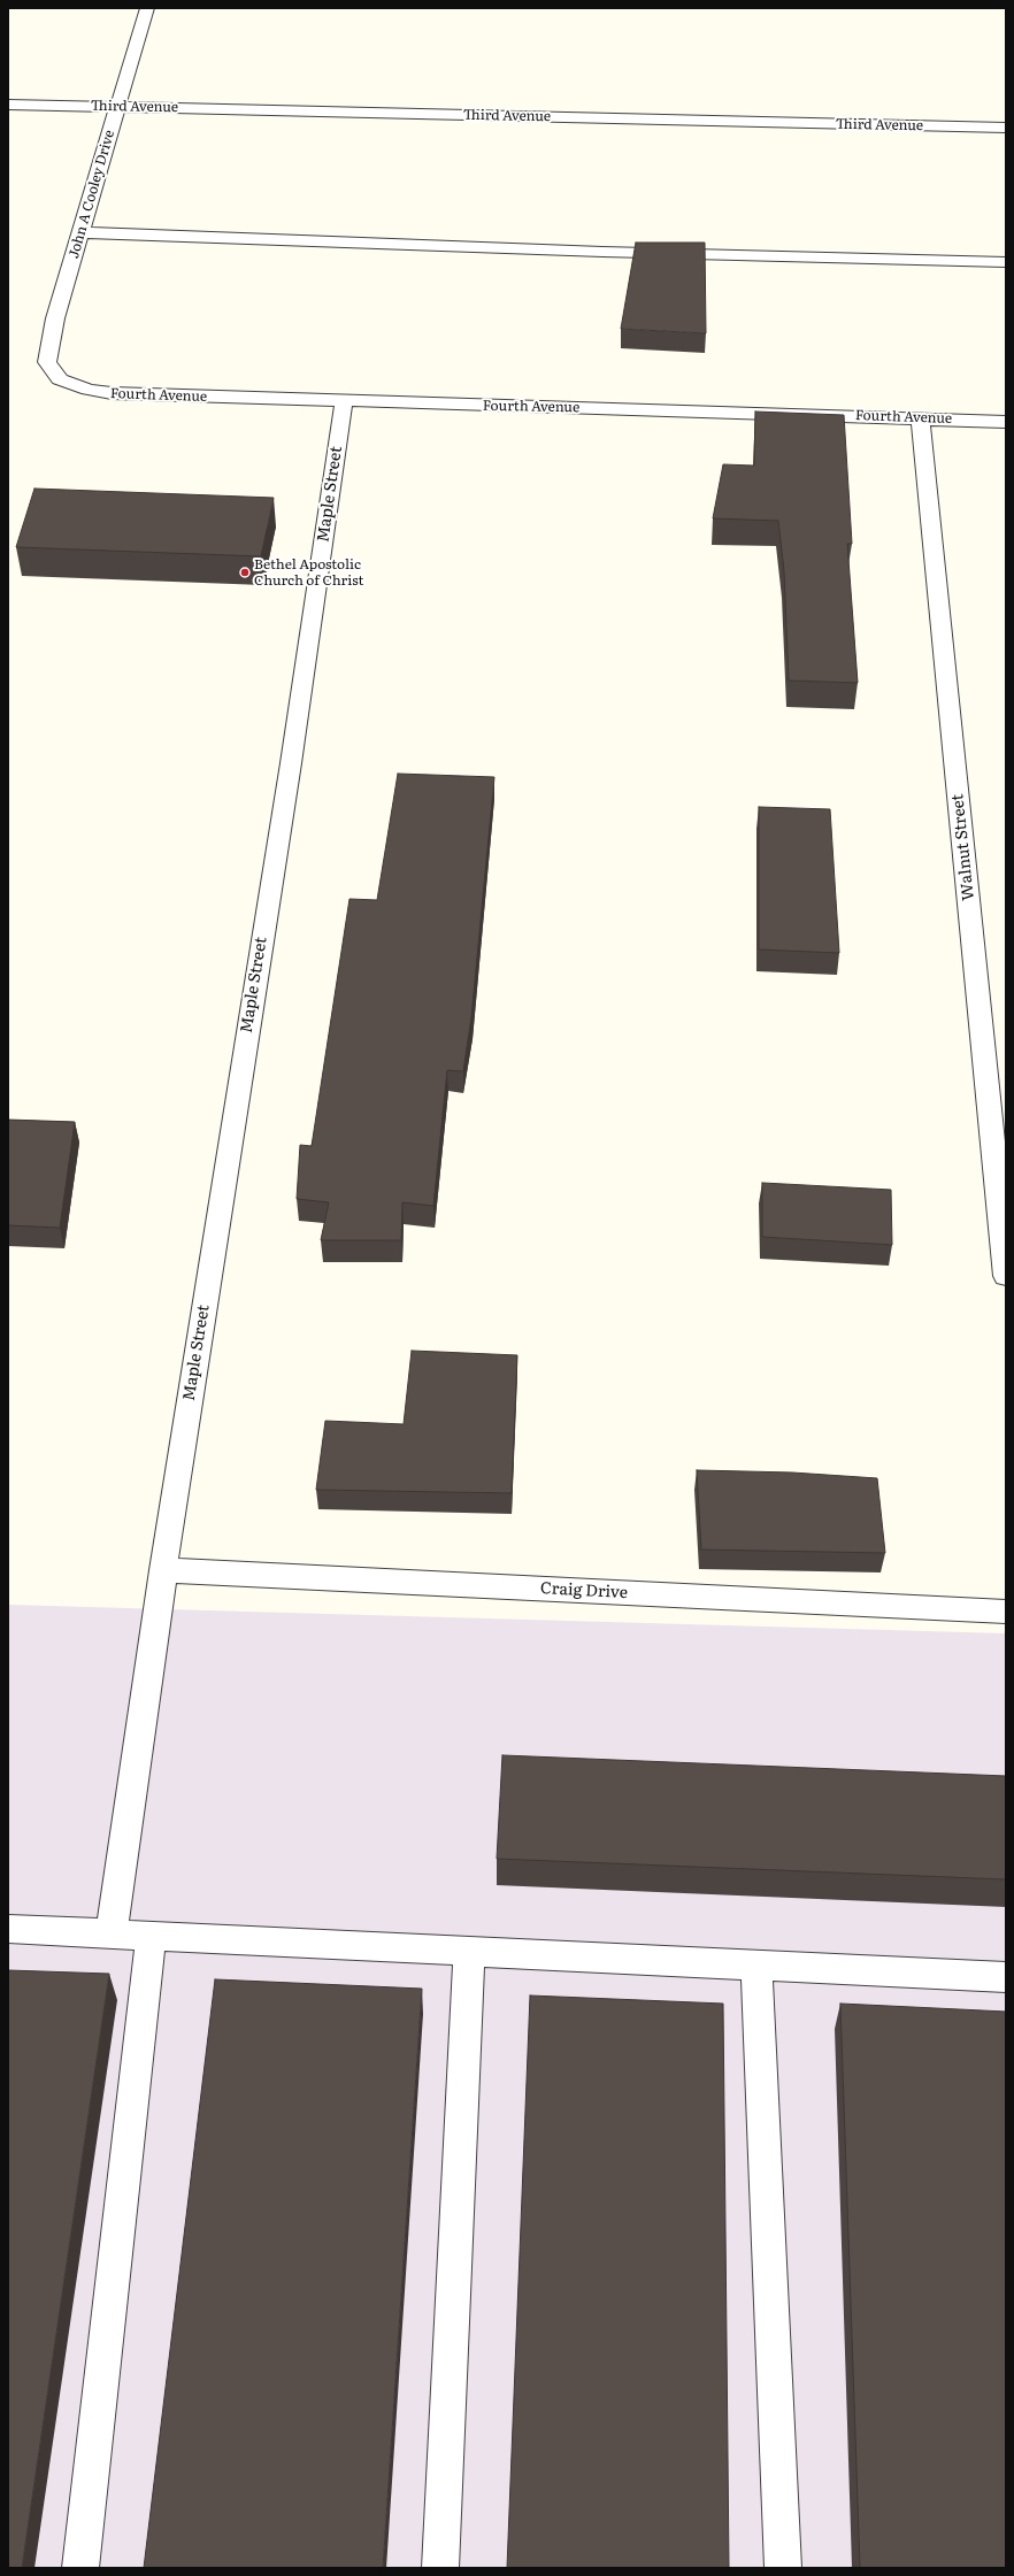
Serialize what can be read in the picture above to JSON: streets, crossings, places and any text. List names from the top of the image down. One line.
{"streets":{"street":["Third Avenue","John A Cooley Drive","Fourth Avenue","Maple Street","Walnut Street","Craig Drive"]},"crossings":[["Third Avenue","John A Cooley Drive"],["John A Cooley Drive","Fourth Avenue"],["Fourth Avenue","Maple Street"],["Fourth Avenue","Walnut Street"],["Maple Street","Craig Drive"]],"places":["Bethel Apostolic Church of Christ"]}
